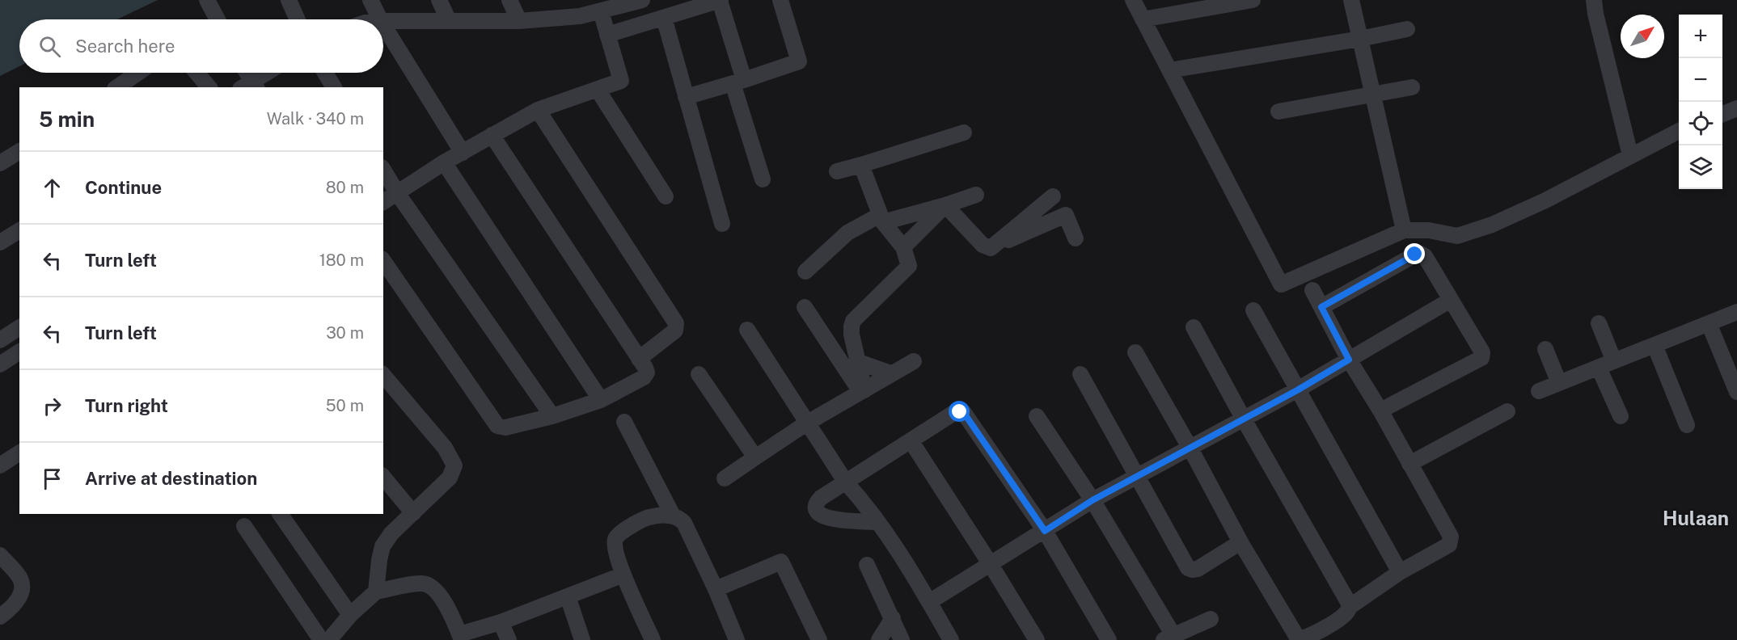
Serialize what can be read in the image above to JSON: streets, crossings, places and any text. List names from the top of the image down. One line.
{"districts":["Hulaan"],"north":"top right","page":{"map_buttons":["+","−"],"search":"Search here","heading":["5 min","Walk · 340 m"],"list":[["Continue","80 m"],["Turn left","180 m"],["Turn left","30 m"],["Turn right","50 m"],"Arrive at destination"]}}
